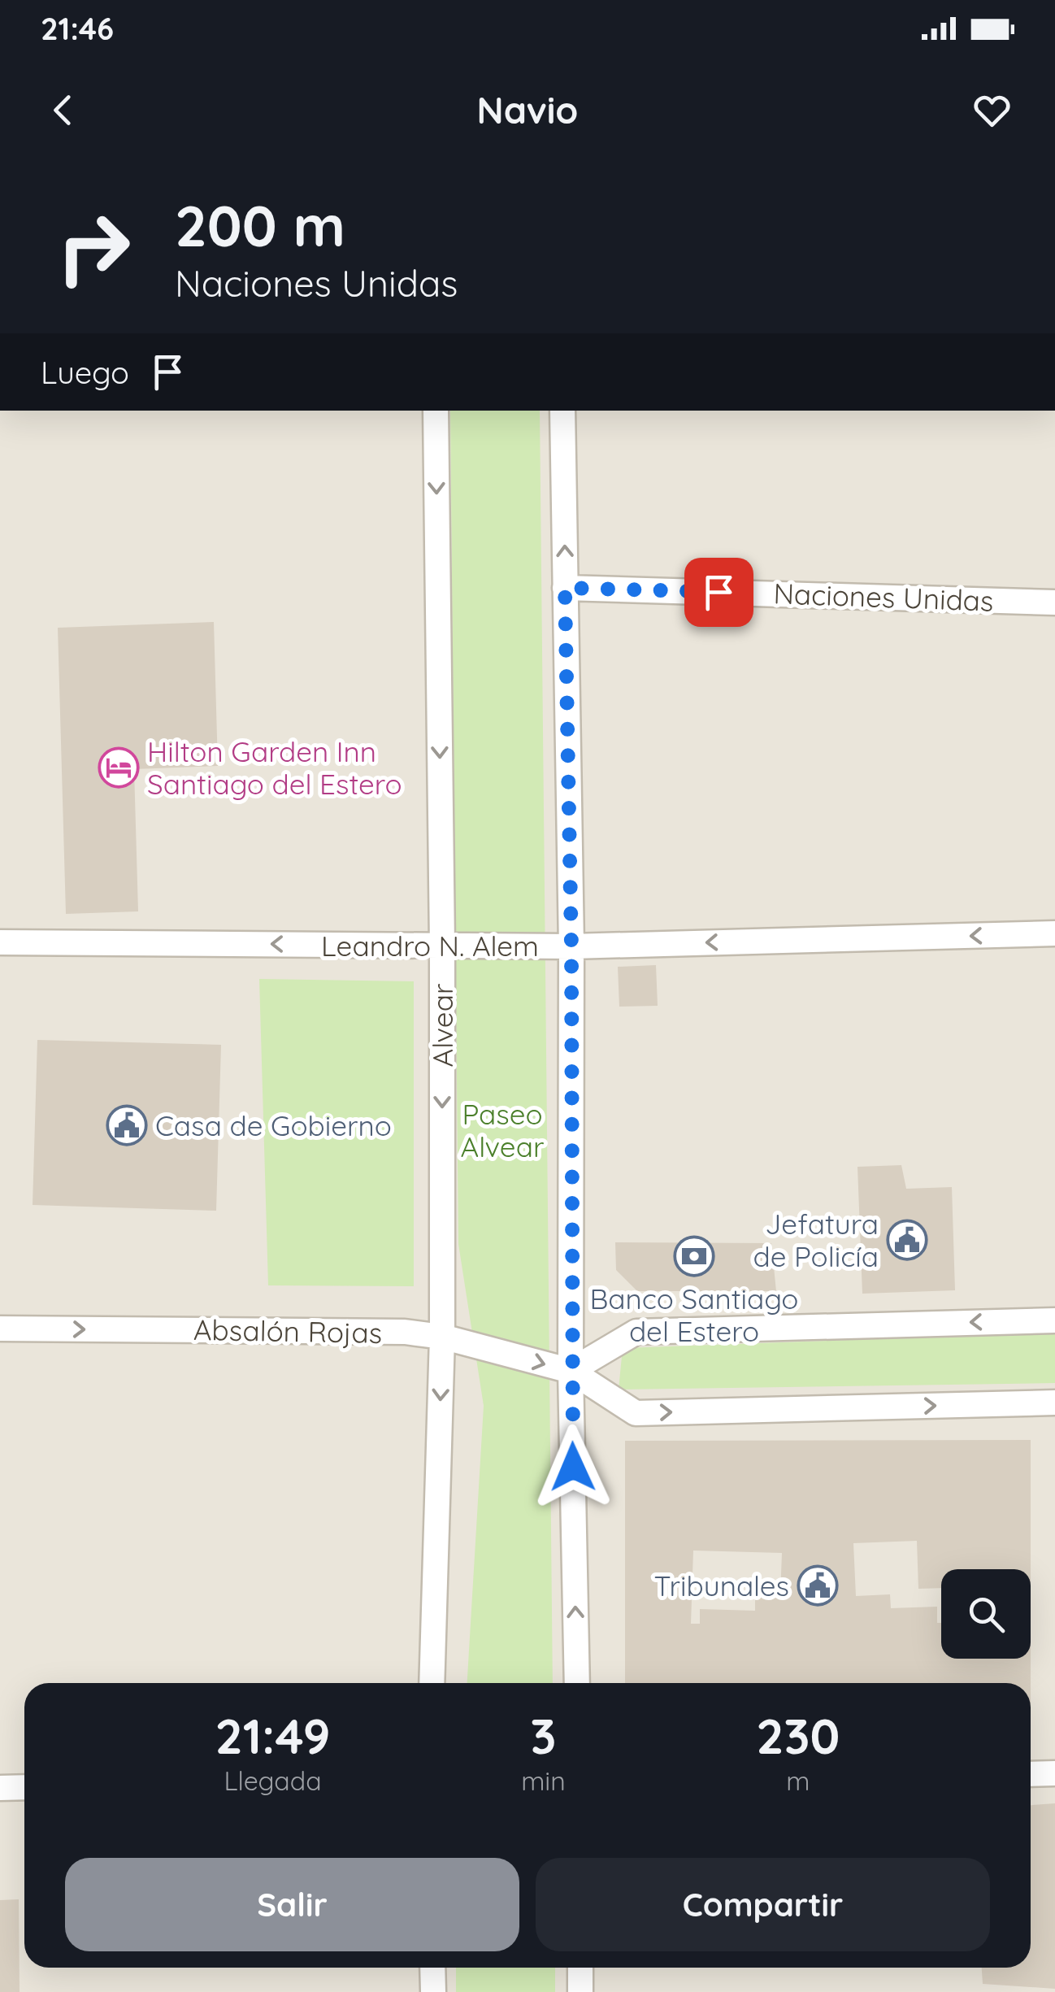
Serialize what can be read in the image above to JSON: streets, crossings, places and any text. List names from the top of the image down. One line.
{"streets":{"street":["Naciones Unidas","Leandro N. Alem","Alvear","Absalón Rojas"]},"crossings":[["Leandro N. Alem","Alvear"],["Alvear","Absalón Rojas"]],"one_way":["Leandro N. Alem"],"parks":["Paseo Alvear"],"places":{"hotel":["Hilton Garden Inn Santiago del Estero"],"public building":["Casa de Gobierno","Jefatura de Policía","Tribunales"],"bank":["Banco Santiago del Estero"]},"page":{"status":"21:46","header":"Navio","turn":["200 m","Naciones Unidas"],"then":"Luego","eta":["21:49","Llegada","3","min","230","m"],"buttons":["Salir","Compartir"]}}
